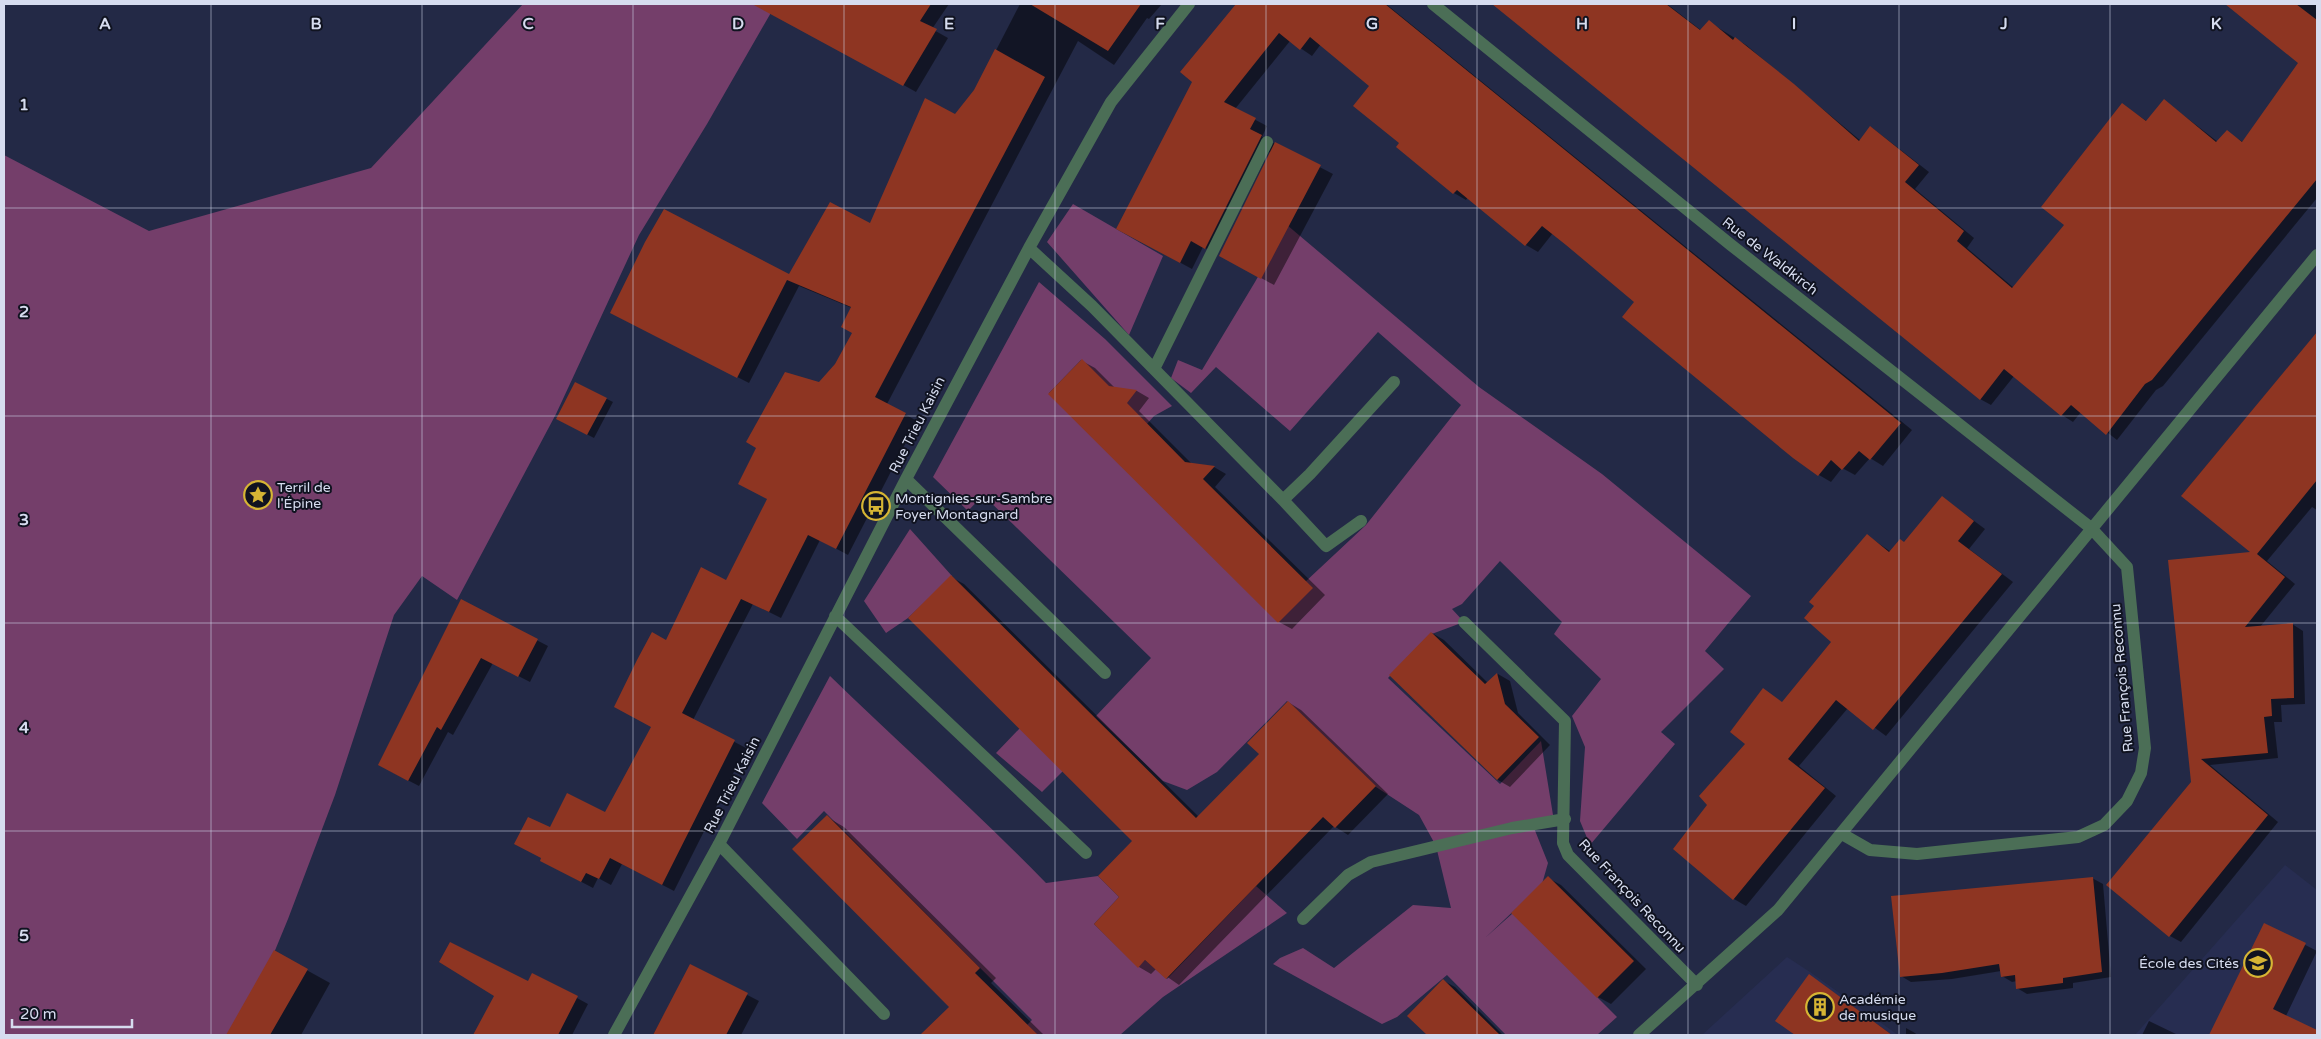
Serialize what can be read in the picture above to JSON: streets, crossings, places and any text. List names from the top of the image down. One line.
{"streets":{"street":["Rue de Waldkirch","Rue Trieu Kaisin","Rue François Reconnu"]},"crossings":[["Rue de Waldkirch","Rue François Reconnu"]],"places":{"place":["Terril de l'Épine"],"bus stop":["Montignies-sur-Sambre Foyer Montagnard"],"school or university":["École des Cités"],"building":["Académie de musique"]},"scale_bar":"20 m","grid":{"columns":["A","B","C","D","E","F","G","H","I","J","K"],"rows":["1","2","3","4","5"]}}
